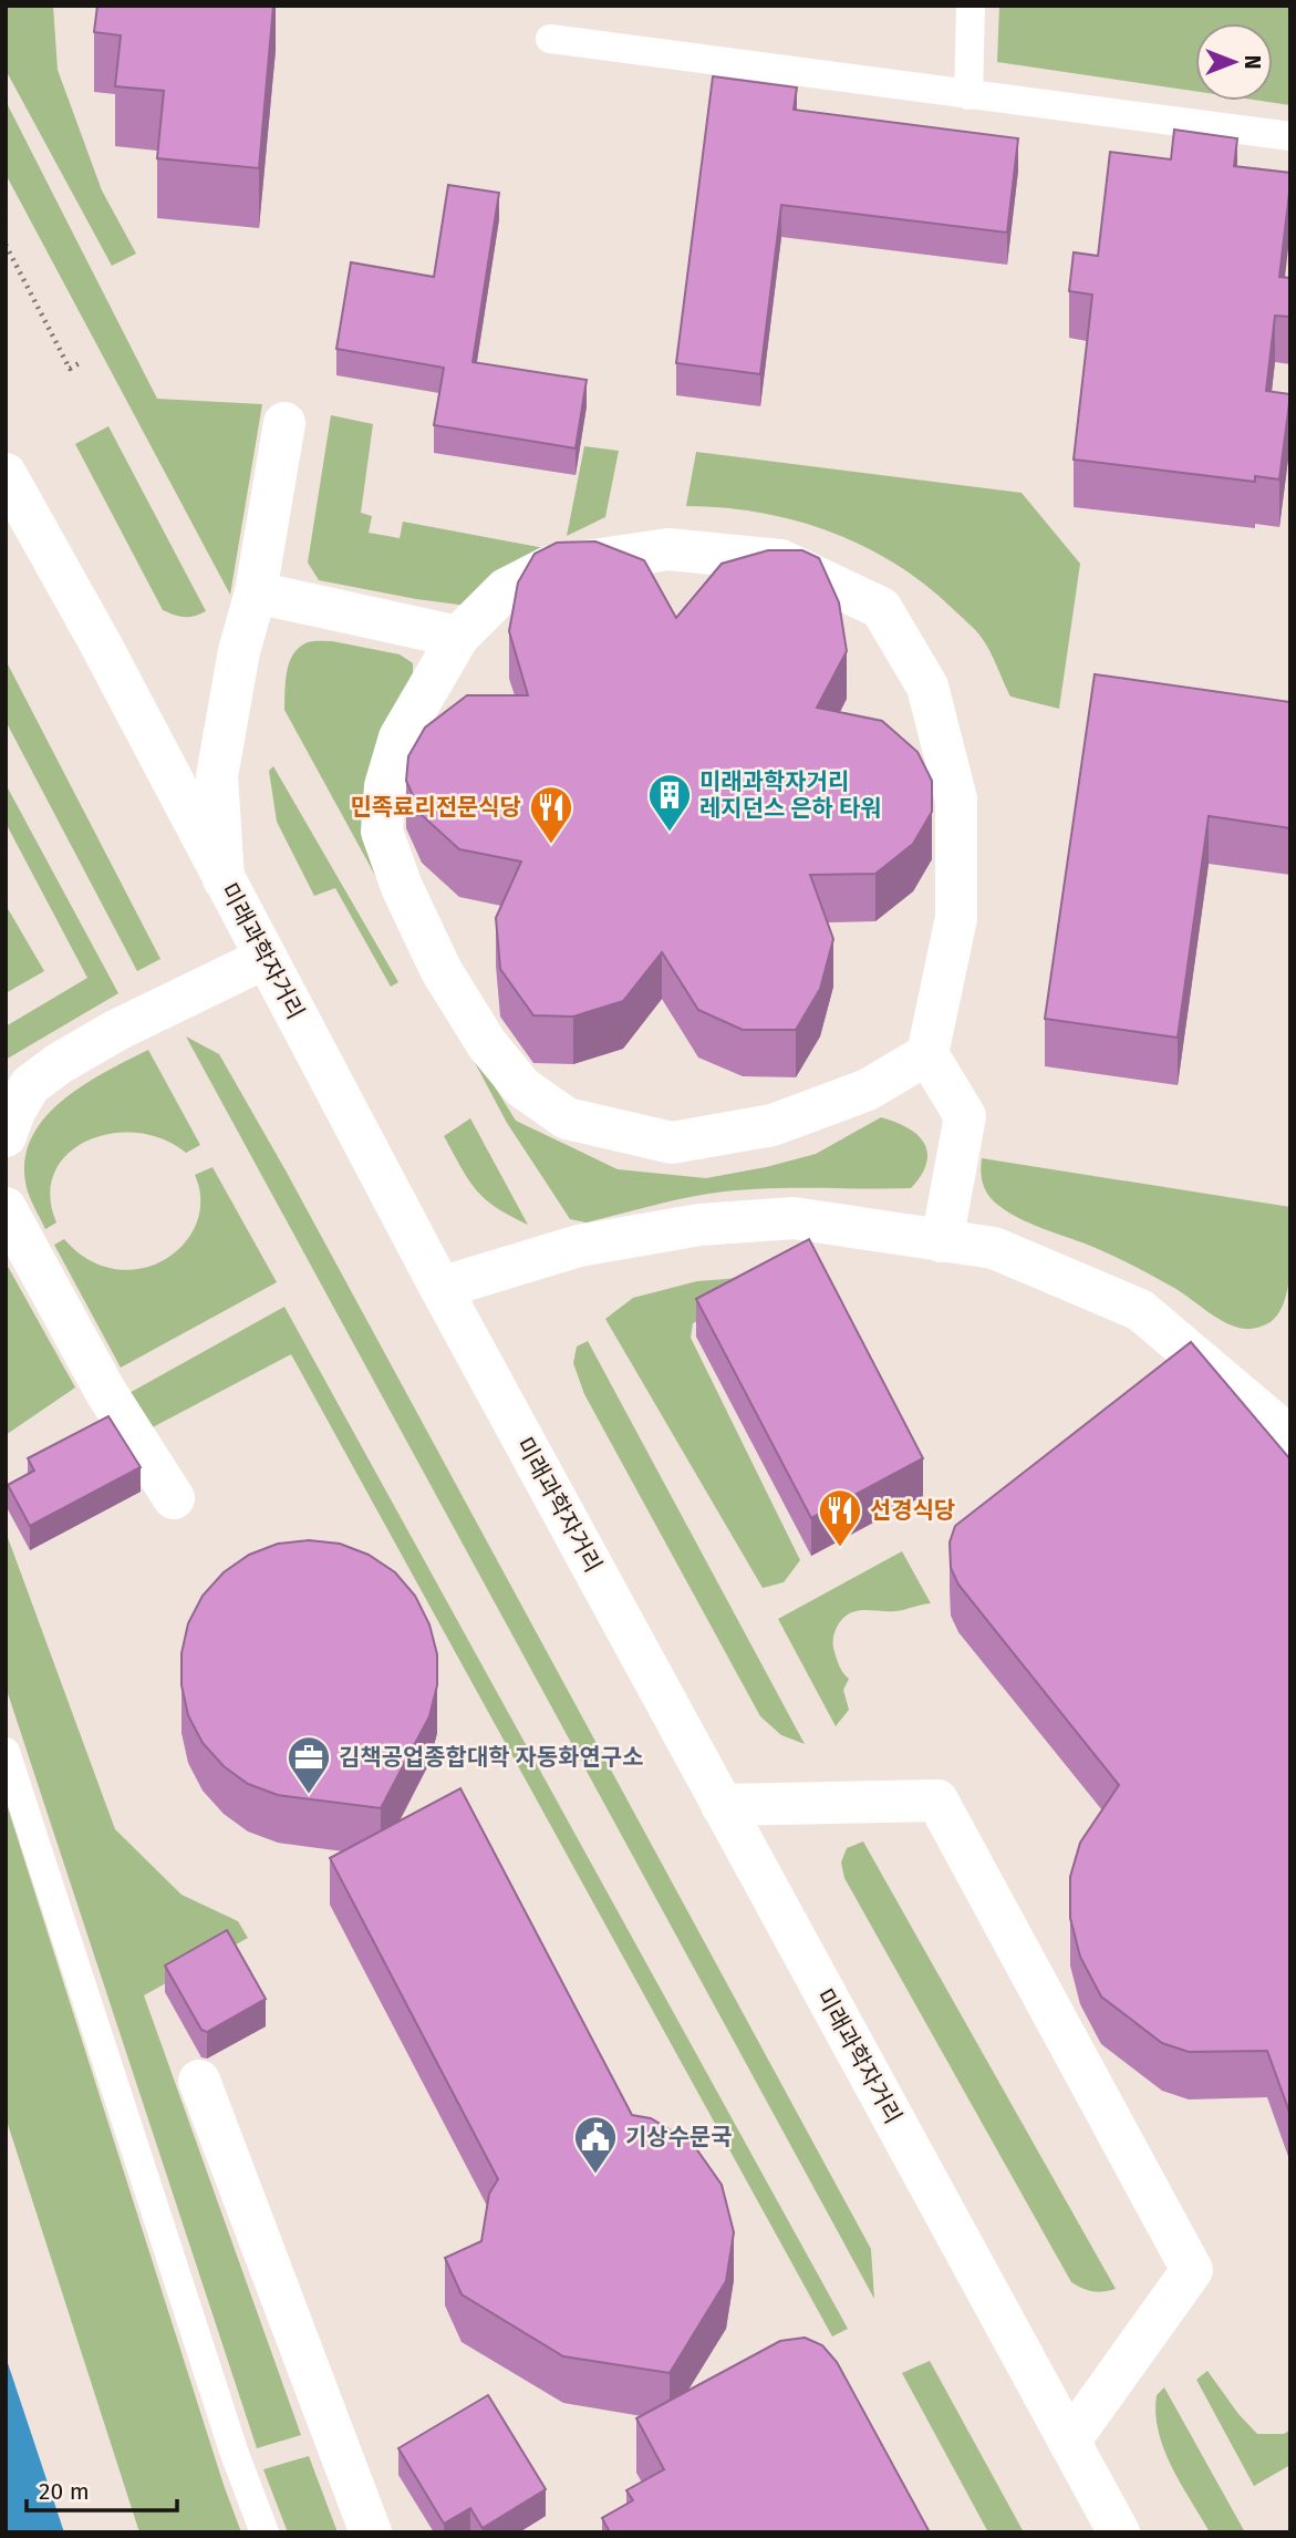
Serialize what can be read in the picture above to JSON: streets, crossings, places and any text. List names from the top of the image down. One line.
{"streets":{"street":["미래과학자거리"]},"places":{"building":["미래과학자거리 레지던스 은하 타워"],"restaurant":["민족료리전문식당","선경식당"],"office":["김책공업종합대학 자동화연구소"],"public building":["기상수문국"]},"scale_bar":"20 m","north":"right"}
